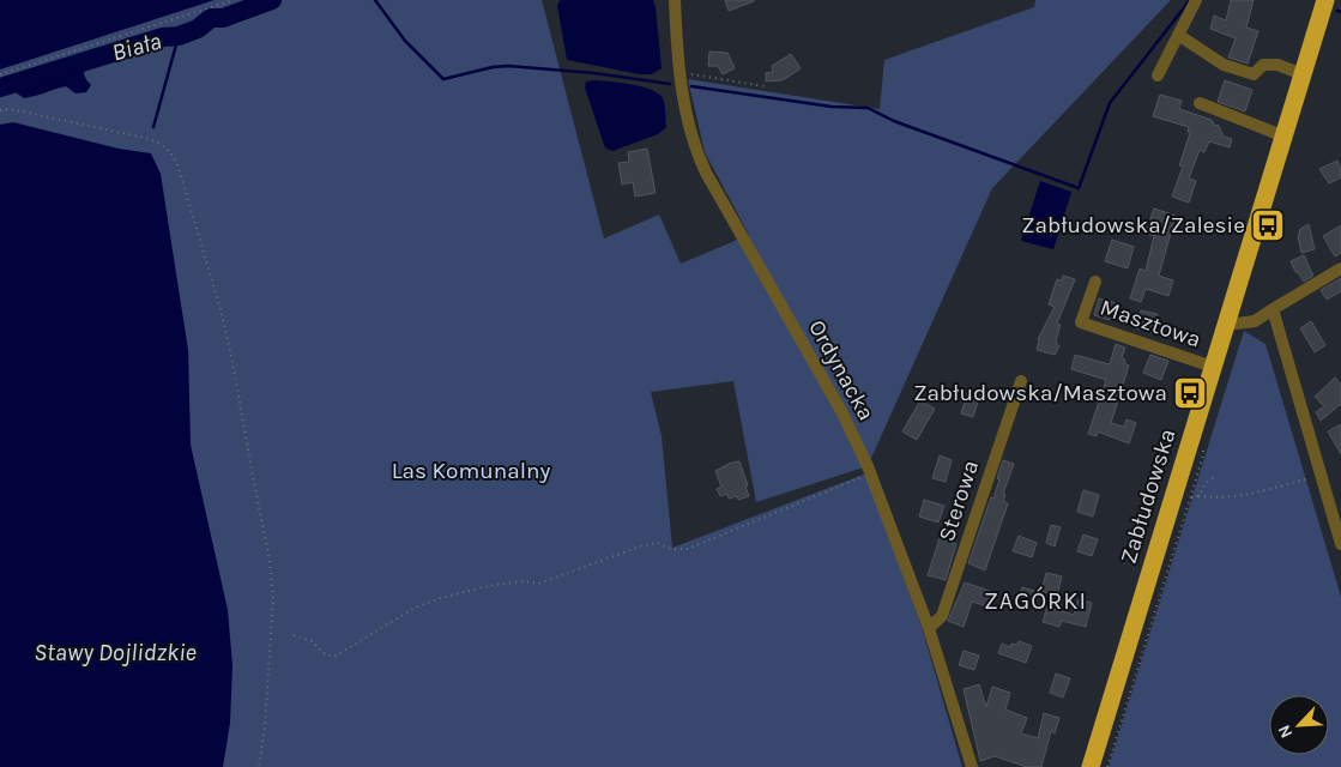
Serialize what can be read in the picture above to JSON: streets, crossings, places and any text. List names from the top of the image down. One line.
{"streets":{"highway":["Zabłudowska"],"street":["Masztowa","Ordynacka","Sterowa"]},"crossings":[["Masztowa","Zabłudowska"],["Ordynacka","Sterowa"]],"districts":["ZAGÓRKI"],"water":["Biała","Stawy Dojlidzkie"],"parks":["Las Komunalny"],"places":{"bus stop":["Zabłudowska/Zalesie","Zabłudowska/Masztowa"]},"north":"bottom left"}
